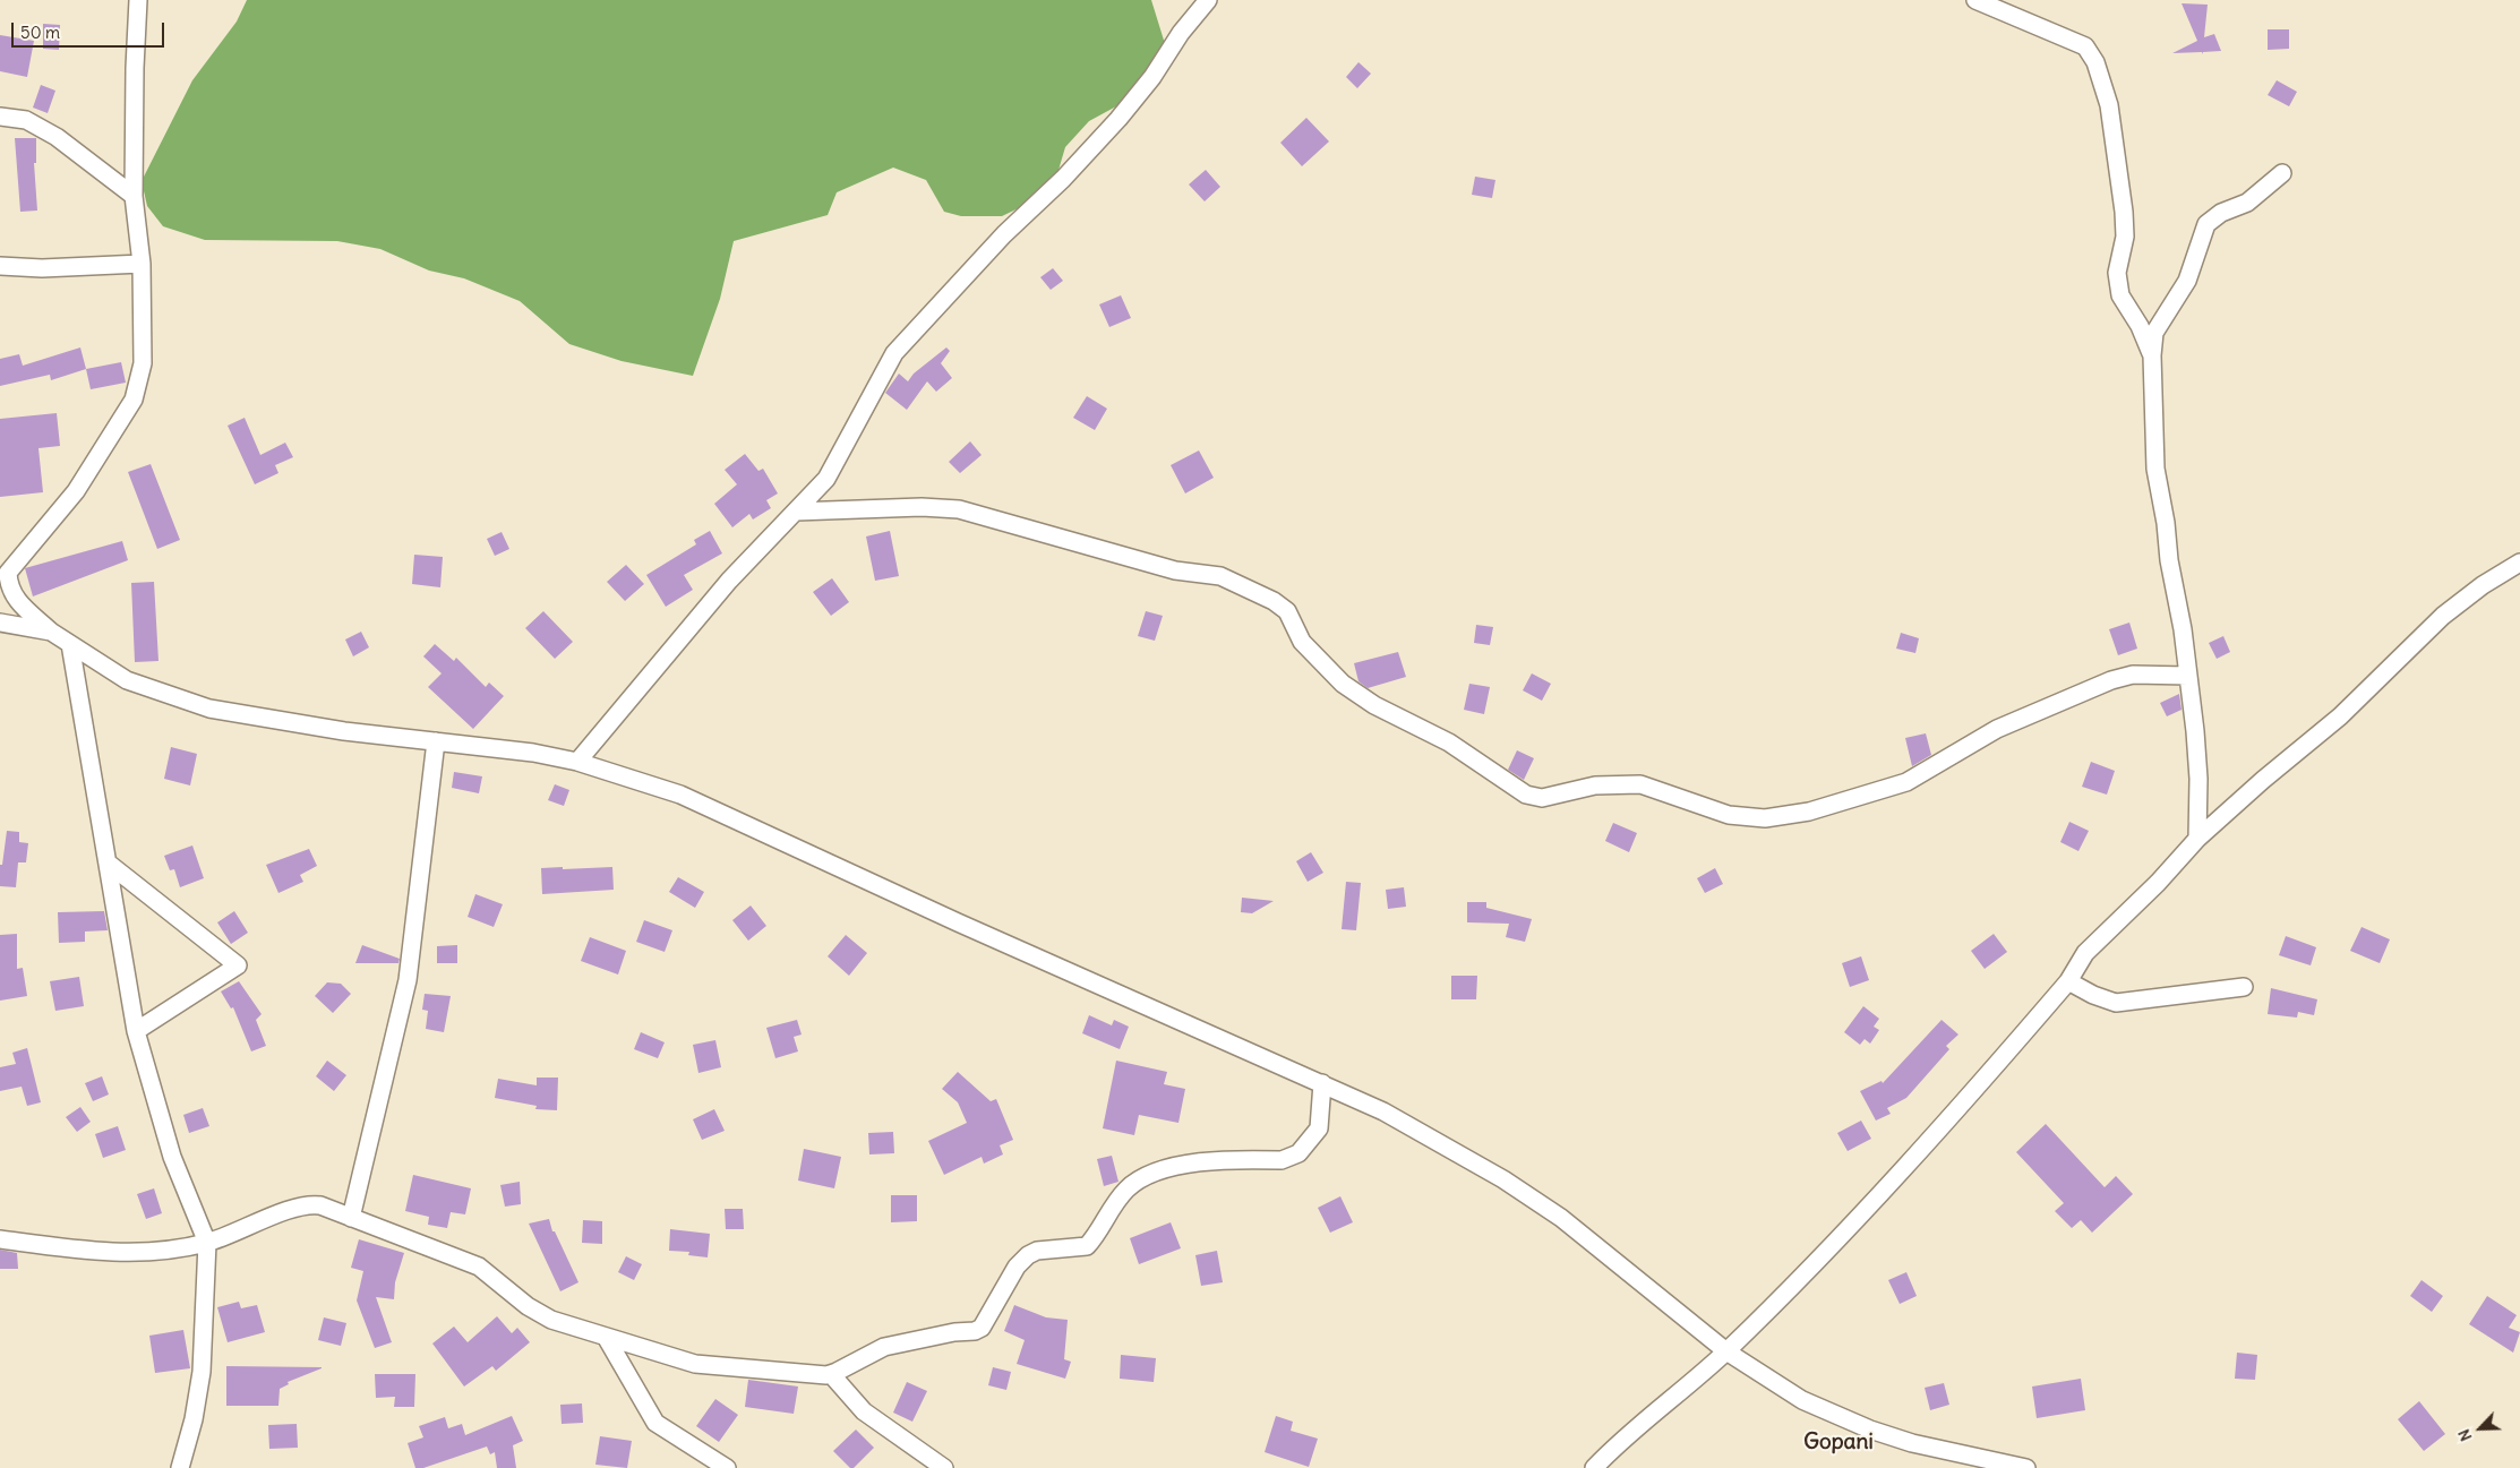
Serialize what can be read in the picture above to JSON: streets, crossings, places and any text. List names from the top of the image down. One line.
{"districts":["Gopani"],"scale_bar":"50 m","north":"bottom left"}
